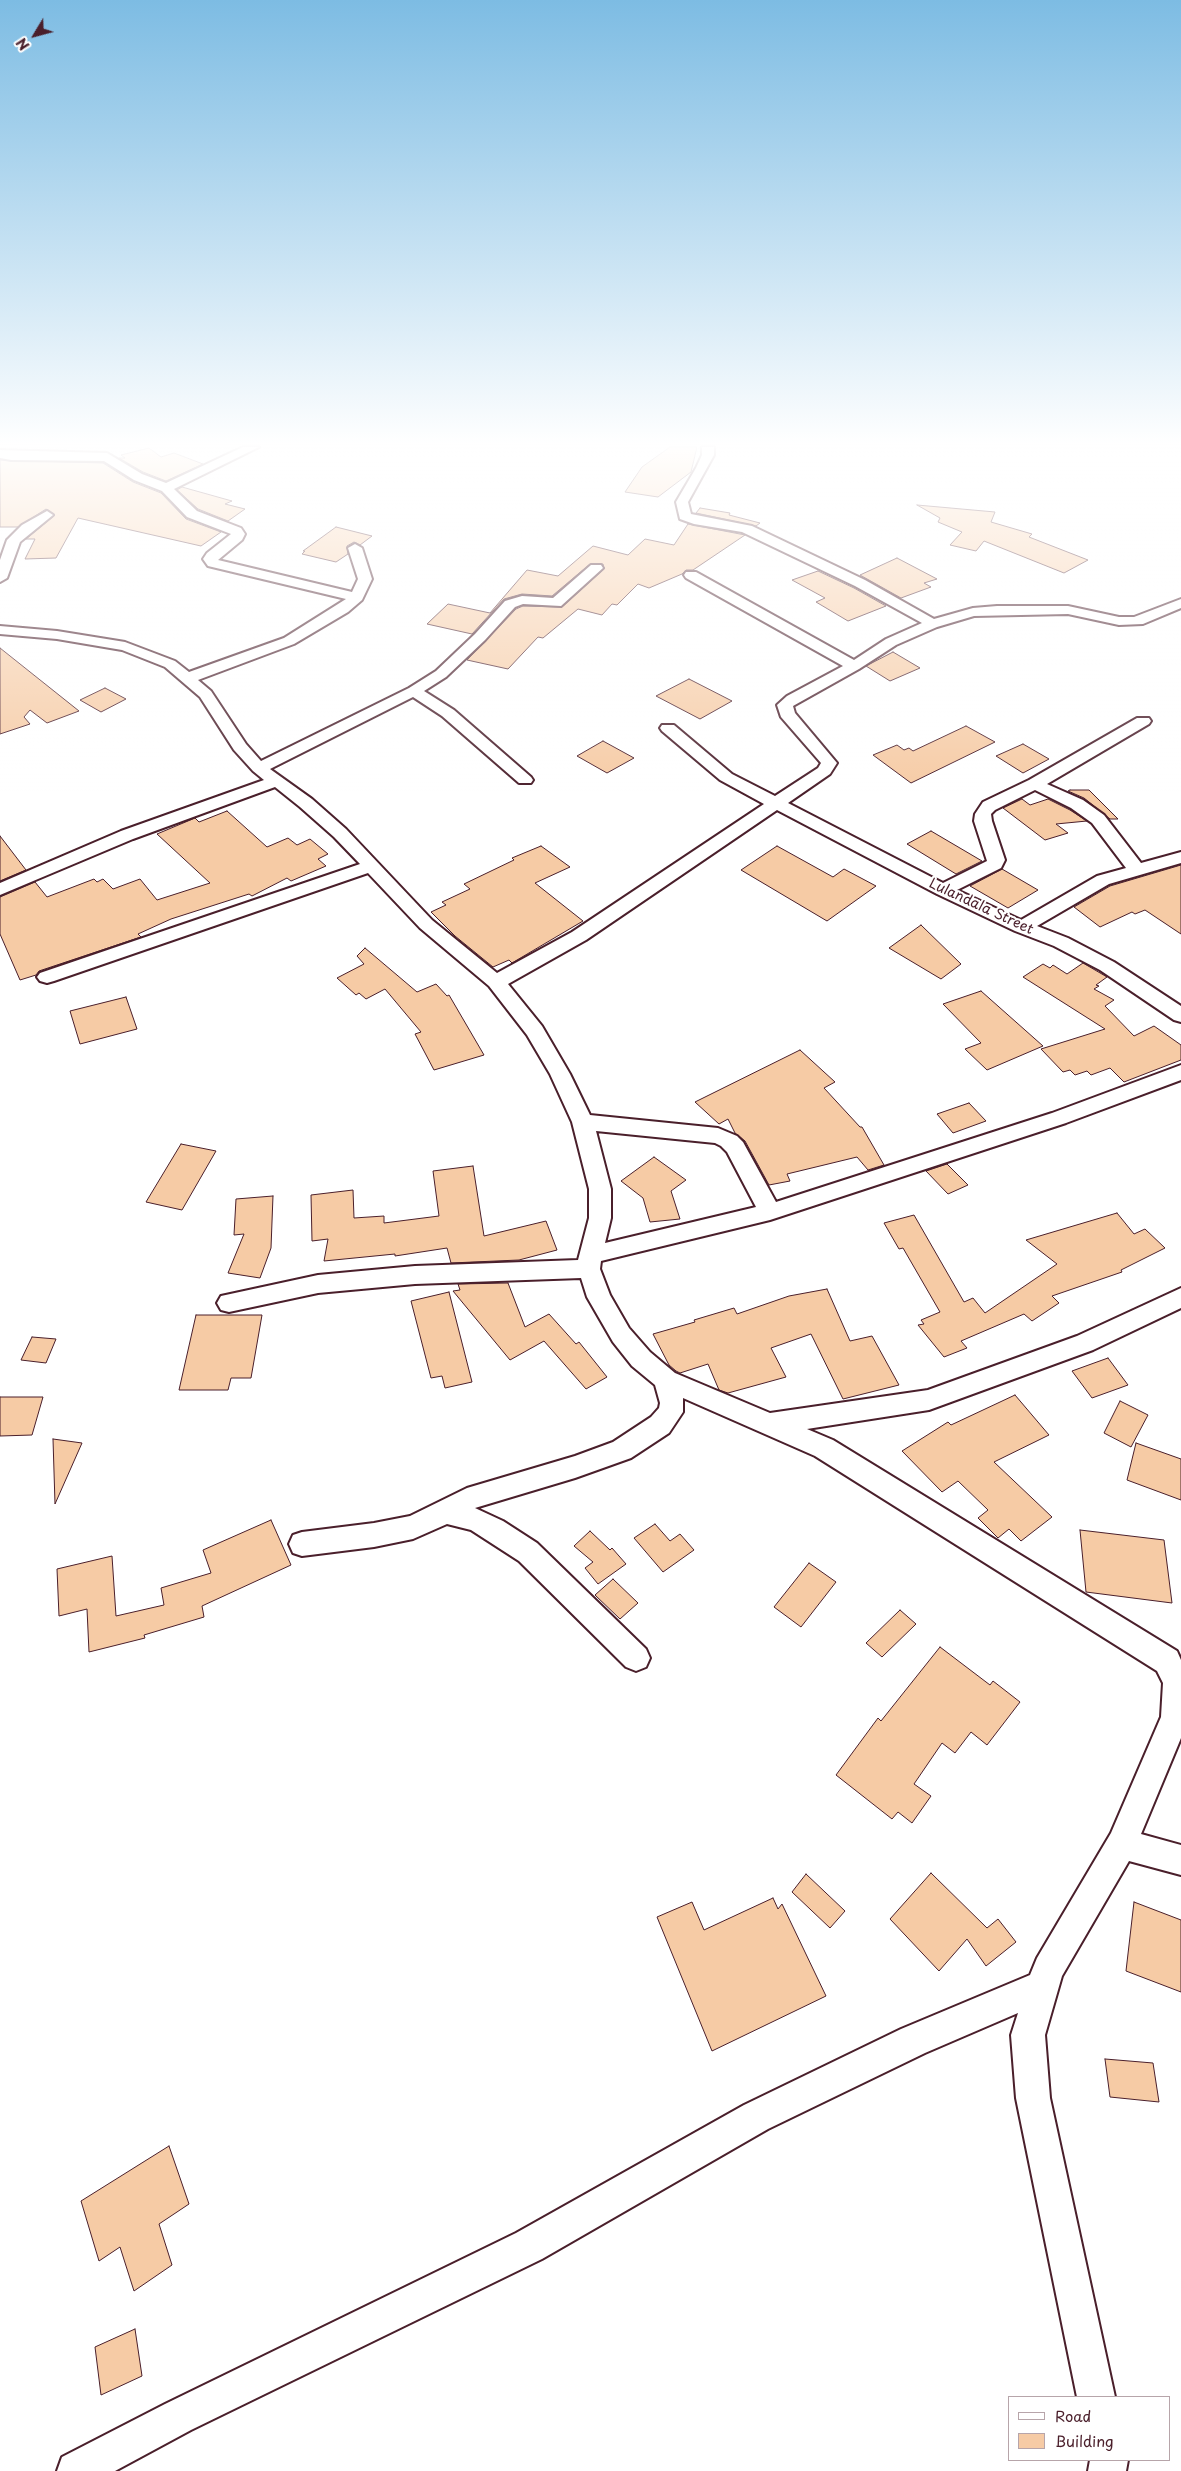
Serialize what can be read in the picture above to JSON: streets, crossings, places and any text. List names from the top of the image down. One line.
{"streets":{"street":["Lulandala Street"]},"legend":["Road","Building"],"north":"bottom left"}
